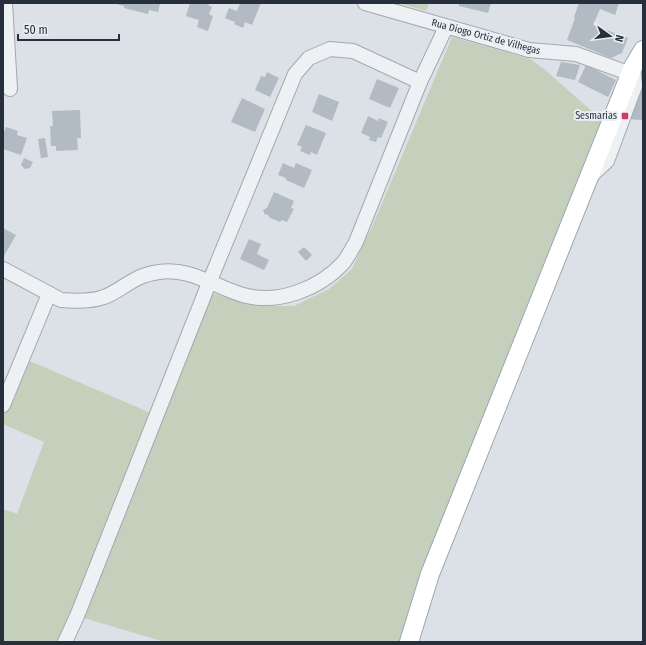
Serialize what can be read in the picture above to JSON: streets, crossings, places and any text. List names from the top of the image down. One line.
{"streets":{"street":["Rua Diogo Ortiz de Vilhegas"]},"places":{"transit":["Sesmarias"]},"scale_bar":"50 m","north":"right"}
